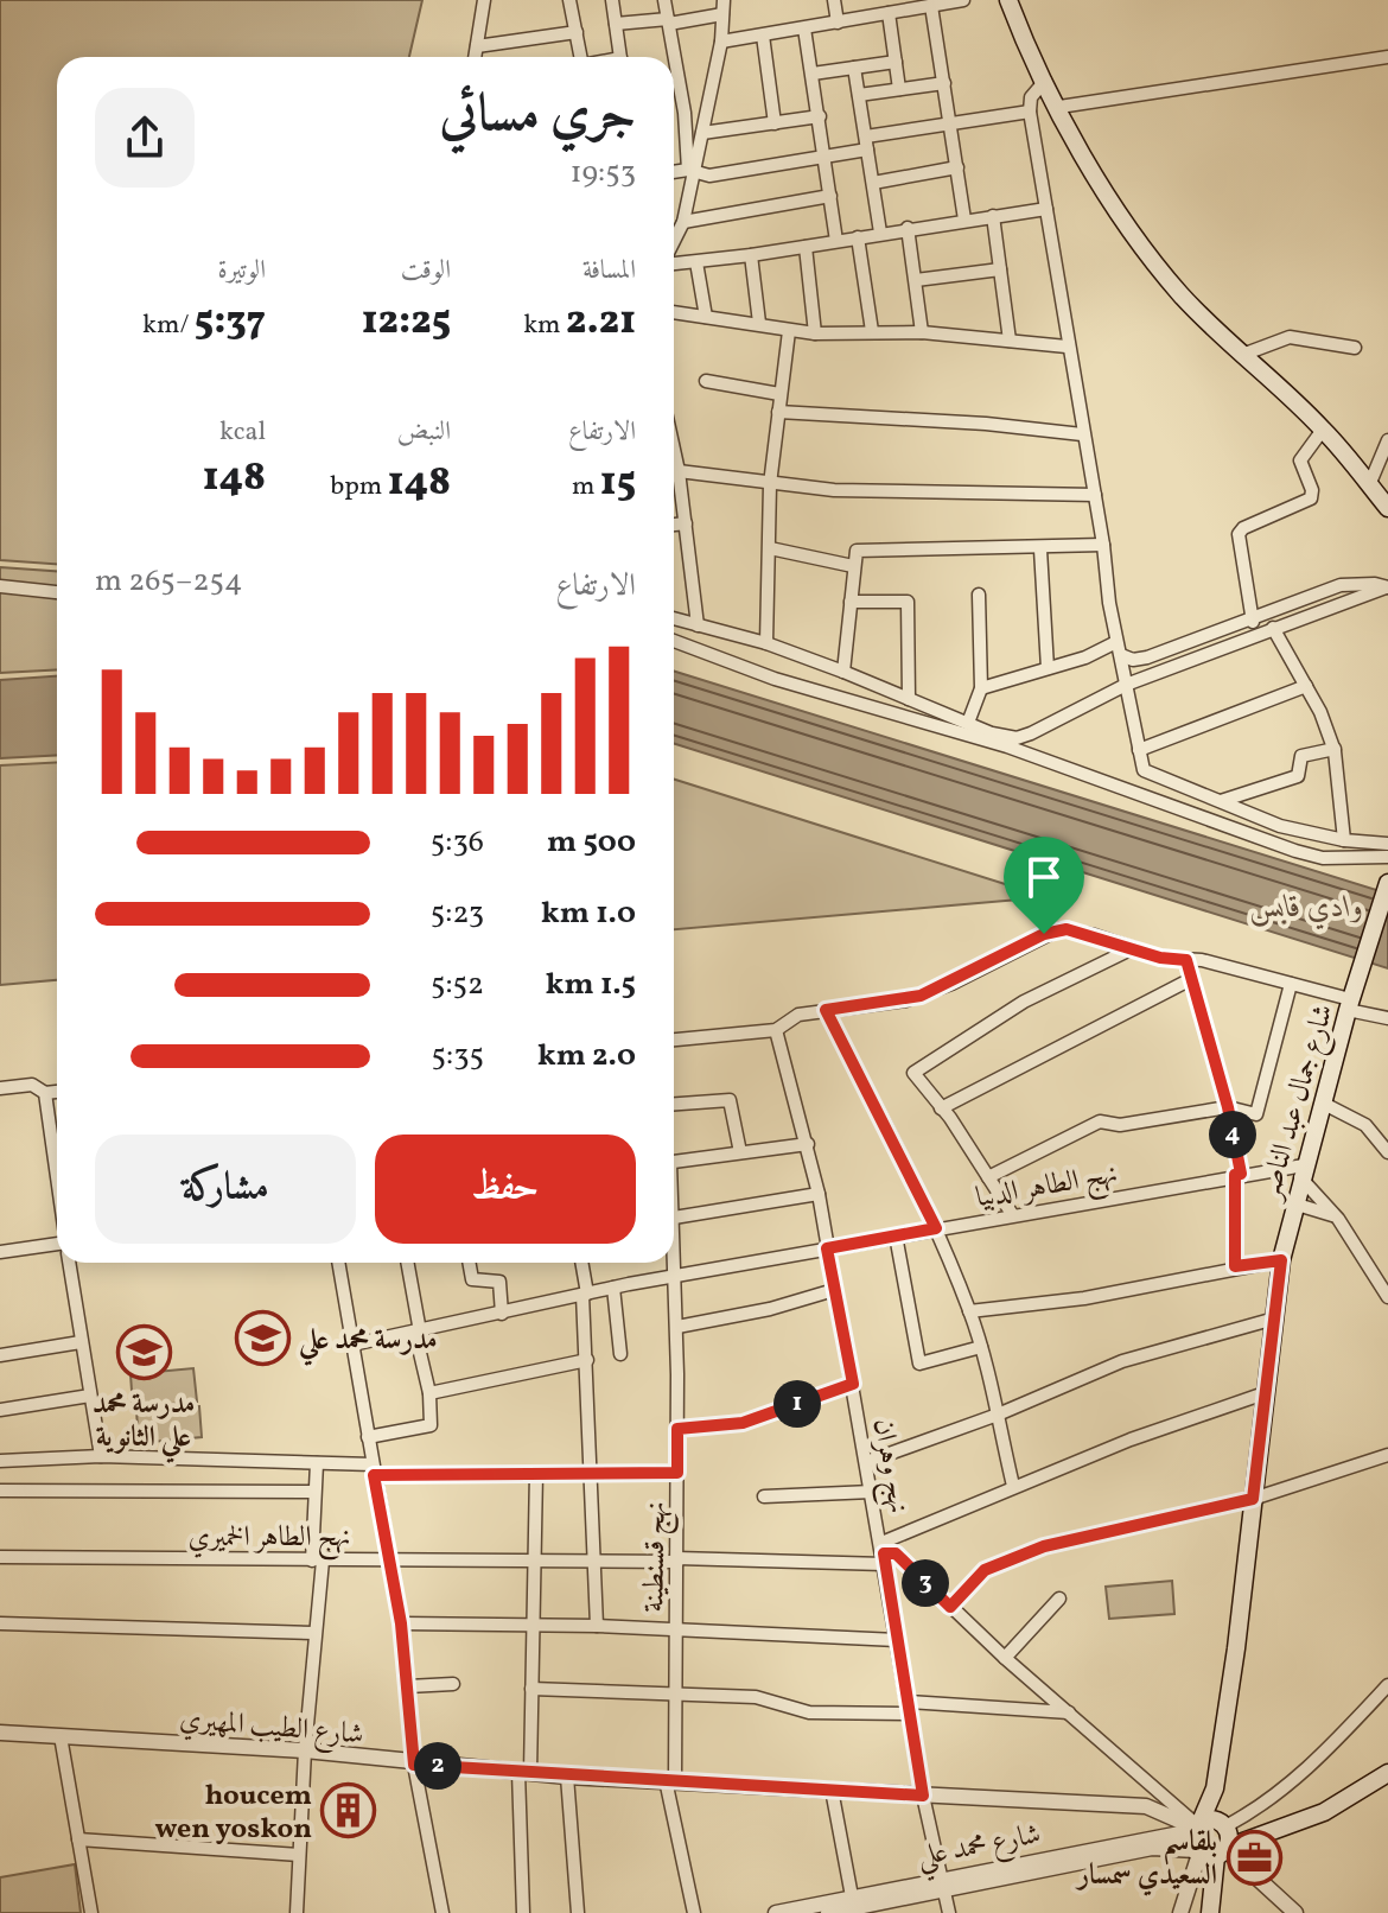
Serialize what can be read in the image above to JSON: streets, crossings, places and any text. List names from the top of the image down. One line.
{"streets":{"main road":["شارع جمال عبد الناصر"],"street":["نهج الطاهر الدبيا","نهج وهران","نهج الطاهر الخميري","نهج قسنطينة","شارع الطيب المهيري","شارع محمد علي"]},"crossings":[["شارع جمال عبد الناصر","نهج الطاهر الدبيا"],["شارع جمال عبد الناصر","شارع الطيب المهيري"],["شارع جمال عبد الناصر","شارع محمد علي"],["نهج الطاهر الدبيا","نهج وهران"],["نهج الطاهر الدبيا","نهج قسنطينة"],["نهج وهران","نهج الطاهر الخميري"],["نهج وهران","شارع الطيب المهيري"],["نهج وهران","شارع محمد علي"],["نهج الطاهر الخميري","نهج قسنطينة"],["نهج قسنطينة","شارع الطيب المهيري"],["شارع الطيب المهيري","شارع محمد علي"]],"water":["وادي قابس"],"places":{"school or university":["مدرسة محمد علي","مدرسة محمد علي الثانوية"],"building":["houcem wen yoskon"],"office":["بلقاسم السعيدي سمسار"]},"page":{"heading":["جري مسائي","19:53"],"stats":[["المسافة","2.21 km"],["الوقت","12:25"],["الوتيرة","5:37 /km"],["الارتفاع","15 m"],["النبض","148 bpm"],["kcal","148"]],"chart":["الارتفاع","254–265 m"],"list":[{"name":"500 m","note":"5:36"},{"name":"1.0 km","note":"5:23"},{"name":"1.5 km","note":"5:52"},{"name":"2.0 km","note":"5:35"}],"pins":["4","1","3","2"],"buttons":["حفظ","مشاركة"]}}
